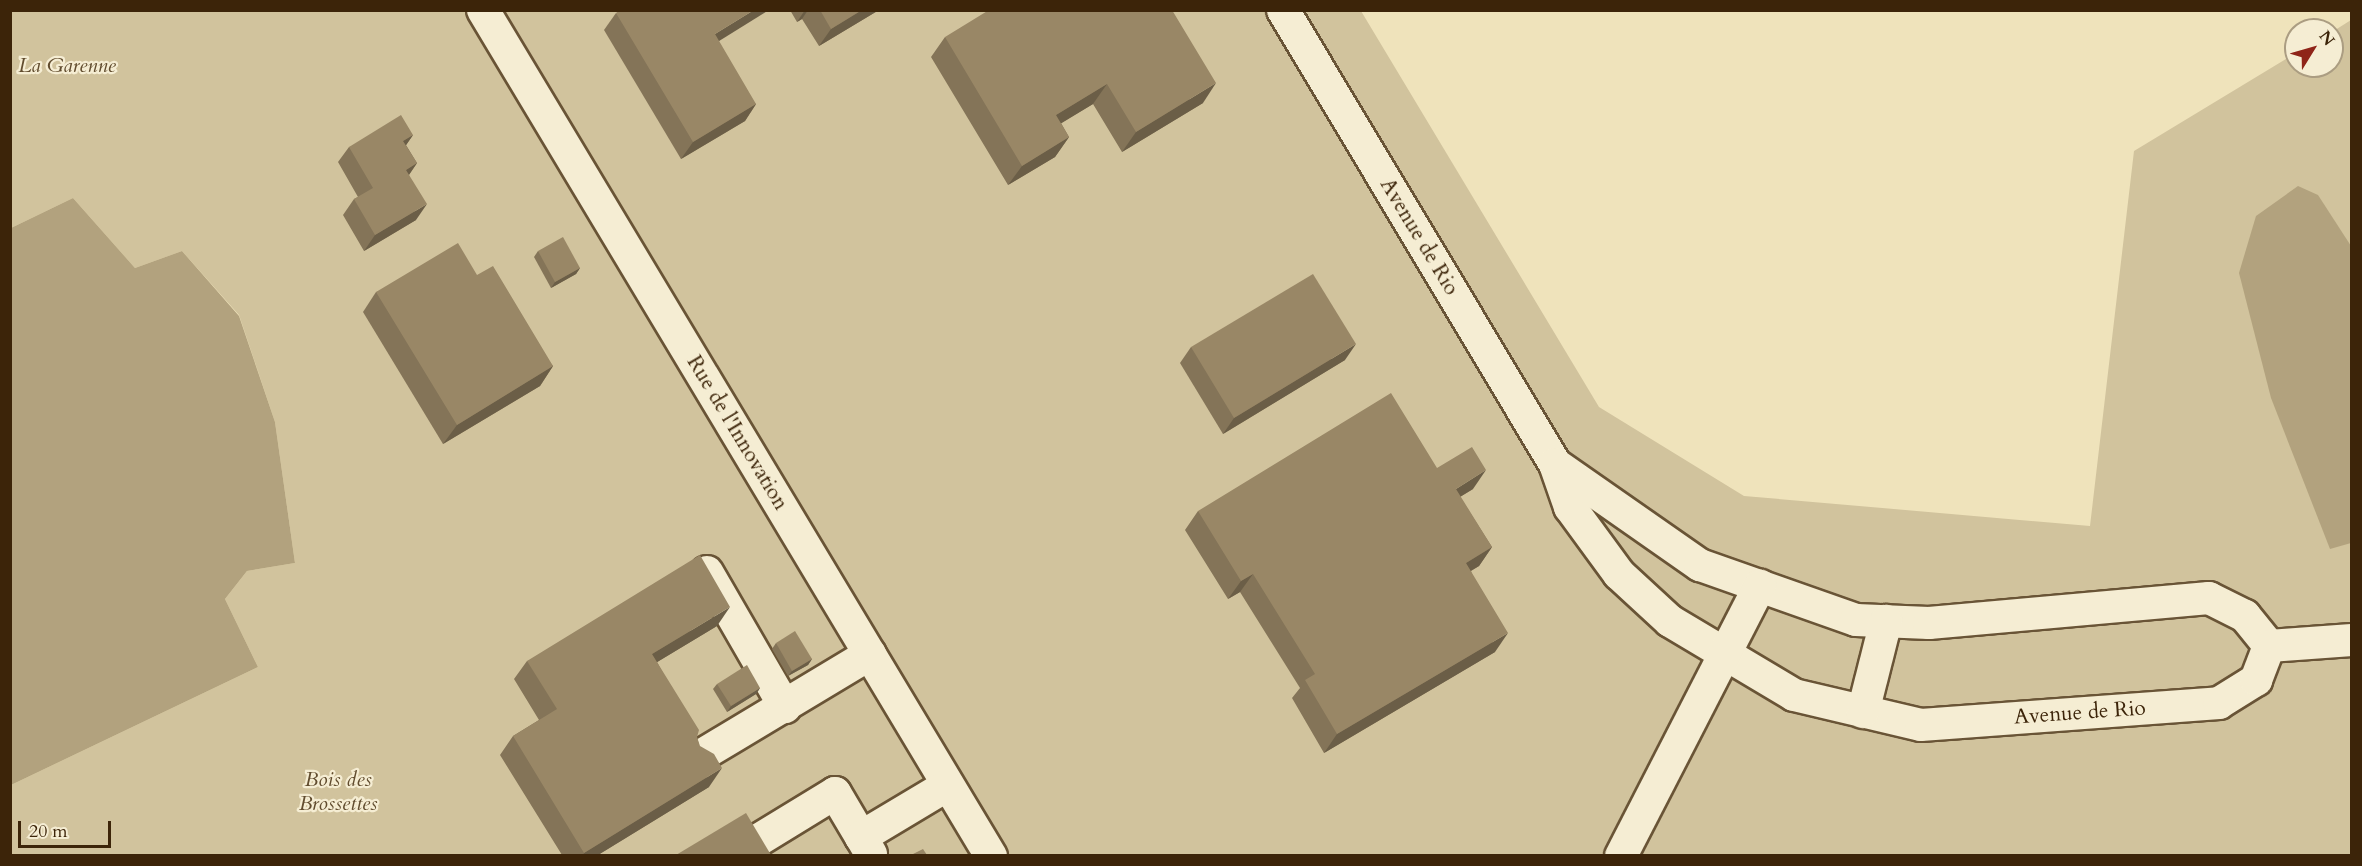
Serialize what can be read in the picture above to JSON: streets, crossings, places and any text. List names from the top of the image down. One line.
{"streets":{"street":["Avenue de Rio","Rue de l'Innovation"]},"parks":["La Garenne","Bois des Brossettes"],"scale_bar":"20 m","north":"top right"}
